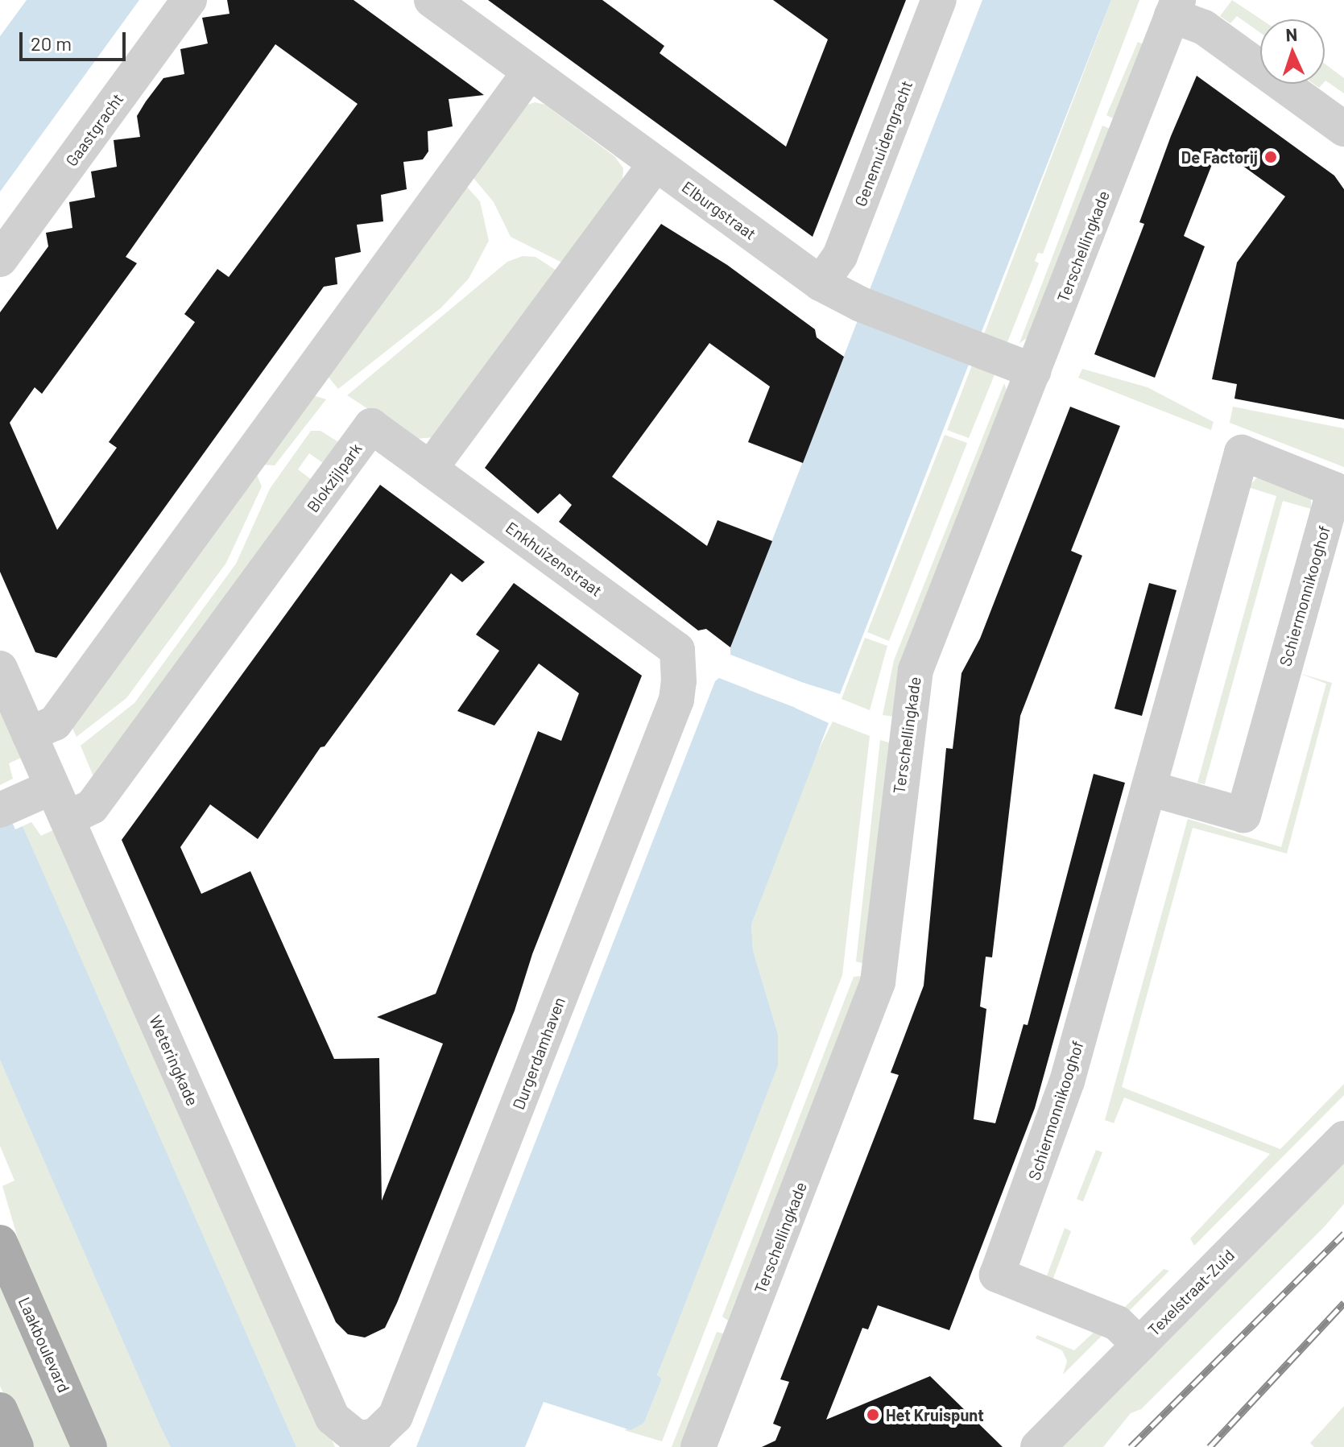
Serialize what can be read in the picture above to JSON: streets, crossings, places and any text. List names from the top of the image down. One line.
{"streets":{"main road":["Laakboulevard"],"street":["Gaastgracht","Genemuidengracht","Elburgstraat","Terschellingkade","Blokzijlpark","Enkhuizenstraat","Schiermonnikooghof","Durgerdamhaven","Weteringkade","Texelstraat-Zuid"]},"crossings":[["Genemuidengracht","Elburgstraat"],["Elburgstraat","Terschellingkade"],["Blokzijlpark","Enkhuizenstraat"],["Blokzijlpark","Weteringkade"],["Enkhuizenstraat","Durgerdamhaven"],["Schiermonnikooghof","Texelstraat-Zuid"],["Durgerdamhaven","Weteringkade"]],"places":["De Factorij","Het Kruispunt"],"scale_bar":"20 m","north":"top"}
